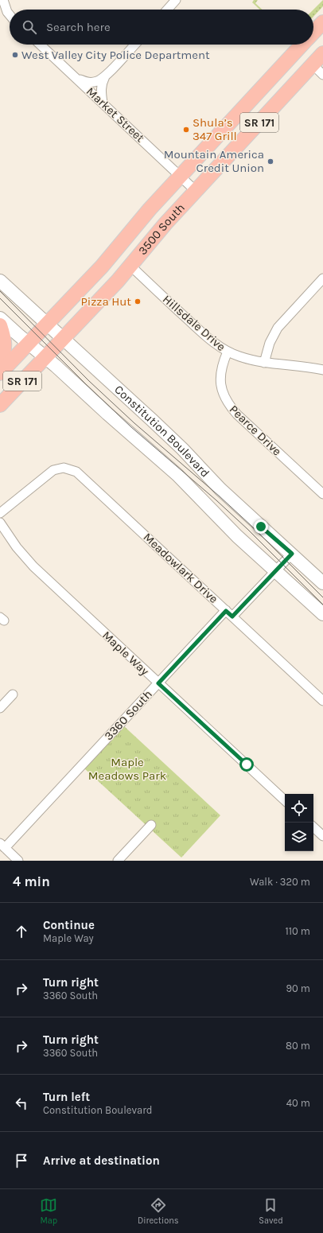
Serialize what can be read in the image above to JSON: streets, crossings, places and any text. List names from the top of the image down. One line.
{"streets":{"main road":["SR 171","3500 South","Constitution Boulevard"],"street":["Market Street","Hillsdale Drive","Pearce Drive","Meadowlark Drive","Maple Way","3360 South"]},"crossings":[["Market Street","3500 South"],["3500 South","Hillsdale Drive"],["3500 South","Constitution Boulevard"],["Hillsdale Drive","Pearce Drive"],["Constitution Boulevard","3360 South"],["Meadowlark Drive","3360 South"],["Maple Way","3360 South"]],"parks":["Maple Meadows Park"],"places":["West Valley City Police Department","Shula’s 347 Grill","Mountain America Credit Union","Pizza Hut"],"page":{"search":"Search here","heading":["4 min","Walk · 320 m"],"list":[["Continue","Maple Way","110 m"],["Turn right","3360 South","90 m"],["Turn right","3360 South","80 m"],["Turn left","Constitution Boulevard","40 m"],"Arrive at destination"],"nav":["Map","Directions","Saved"]}}
